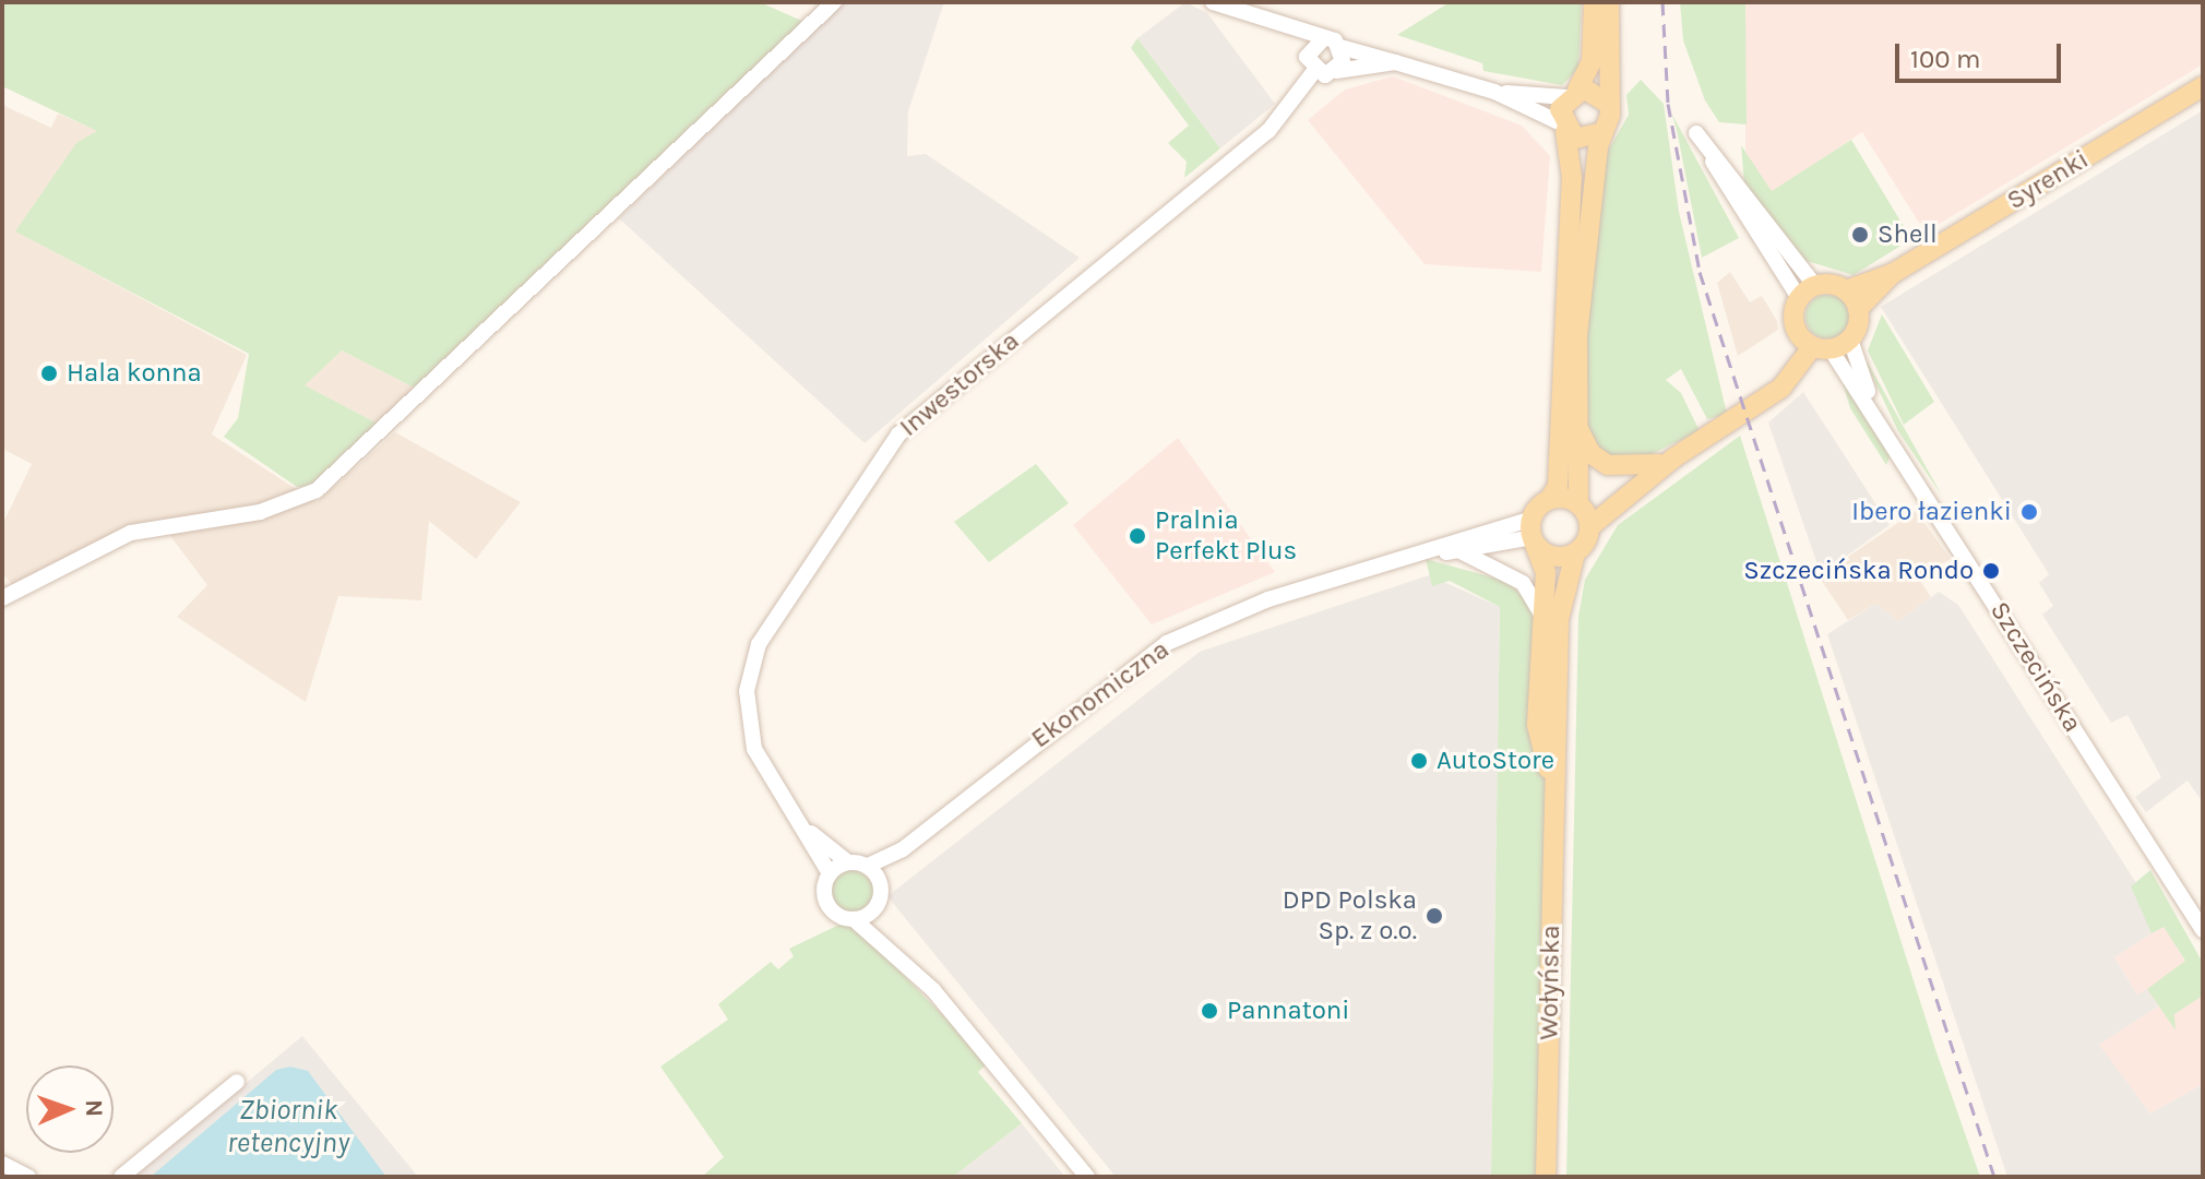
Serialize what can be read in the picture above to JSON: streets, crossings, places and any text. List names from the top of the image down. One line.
{"streets":{"main road":["Syrenki","Wołyńska"],"street":["Inwestorska","Szczecińska","Ekonomiczna"]},"crossings":[["Inwestorska","Ekonomiczna"],["Ekonomiczna","Wołyńska"]],"water":["Zbiornik retencyjny"],"places":["Shell","Hala konna","Ibero łazienki","Pralnia Perfekt Plus","Szczecińska Rondo","AutoStore","DPD Polska Sp. z o.o.","Pannatoni"],"scale_bar":"100 m","north":"right"}
